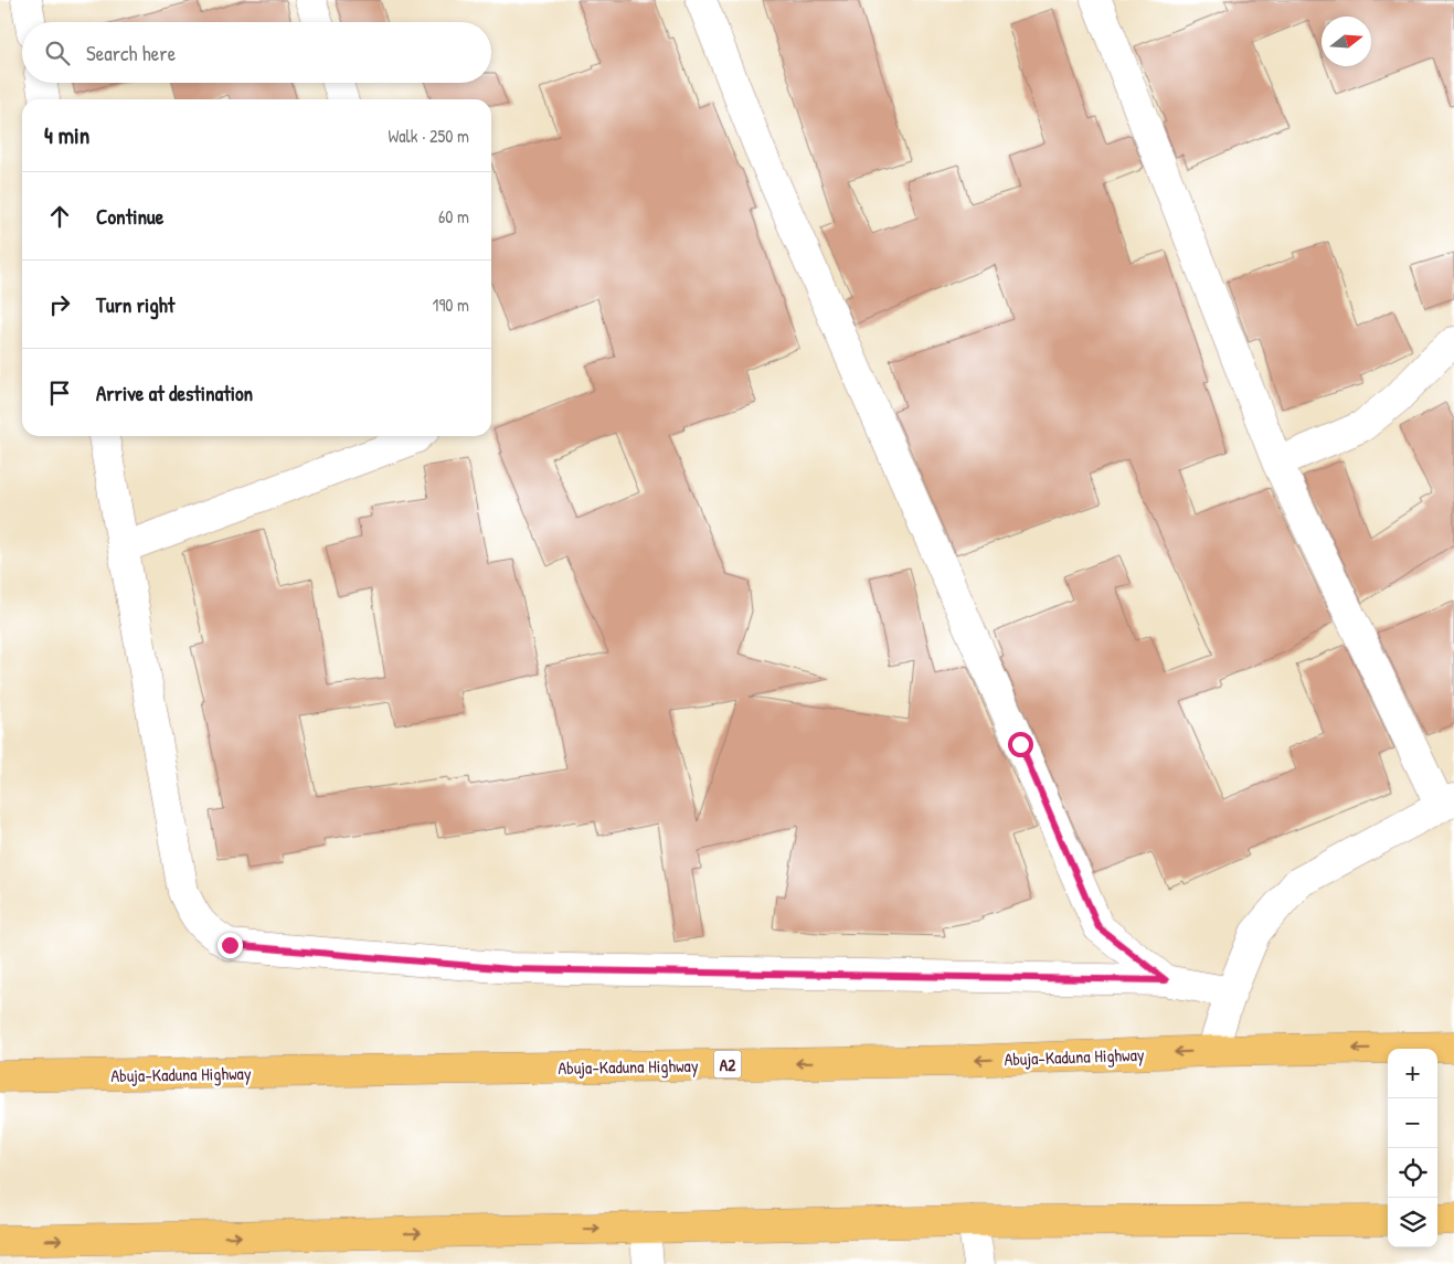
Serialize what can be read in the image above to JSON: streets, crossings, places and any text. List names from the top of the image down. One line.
{"streets":{"highway":["Abuja-Kaduna Highway","A2"]},"north":"right","page":{"search":"Search here","heading":["4 min","Walk · 250 m"],"list":[["Continue","60 m"],["Turn right","190 m"],"Arrive at destination"],"map_buttons":["+","−"]}}
